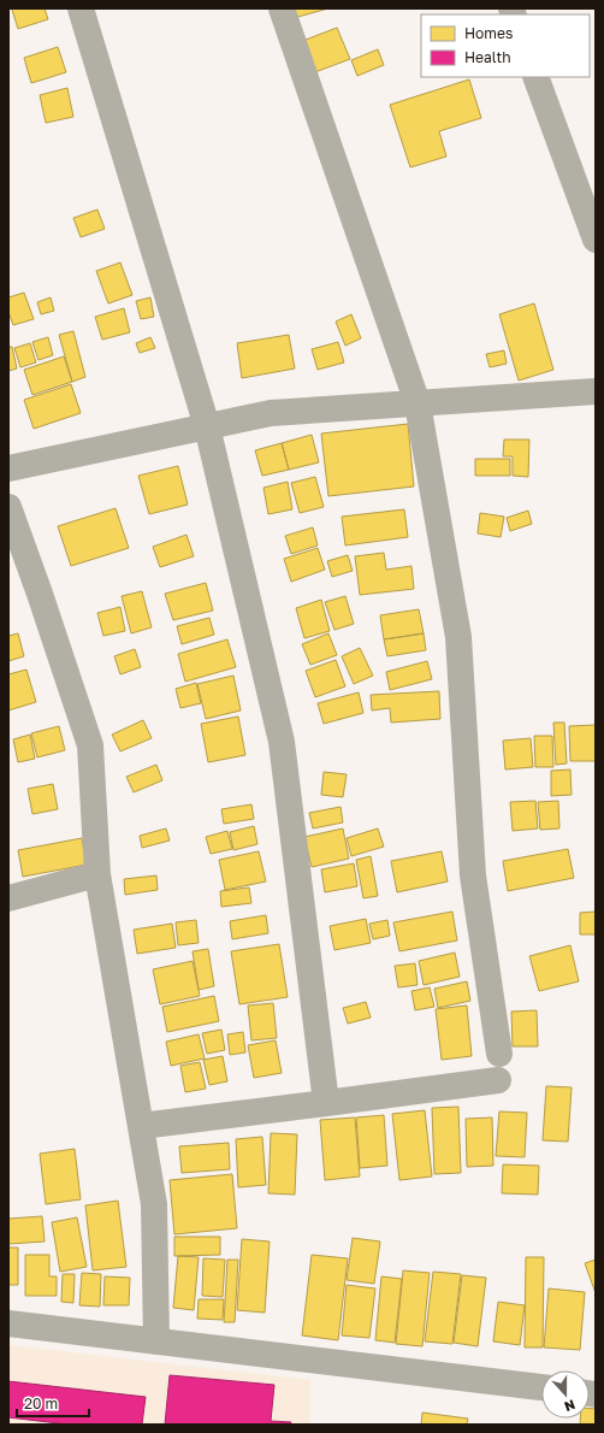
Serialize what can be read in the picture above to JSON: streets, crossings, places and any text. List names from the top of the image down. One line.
{"legend":["Homes","Health"],"scale_bar":"20 m","north":"bottom"}
